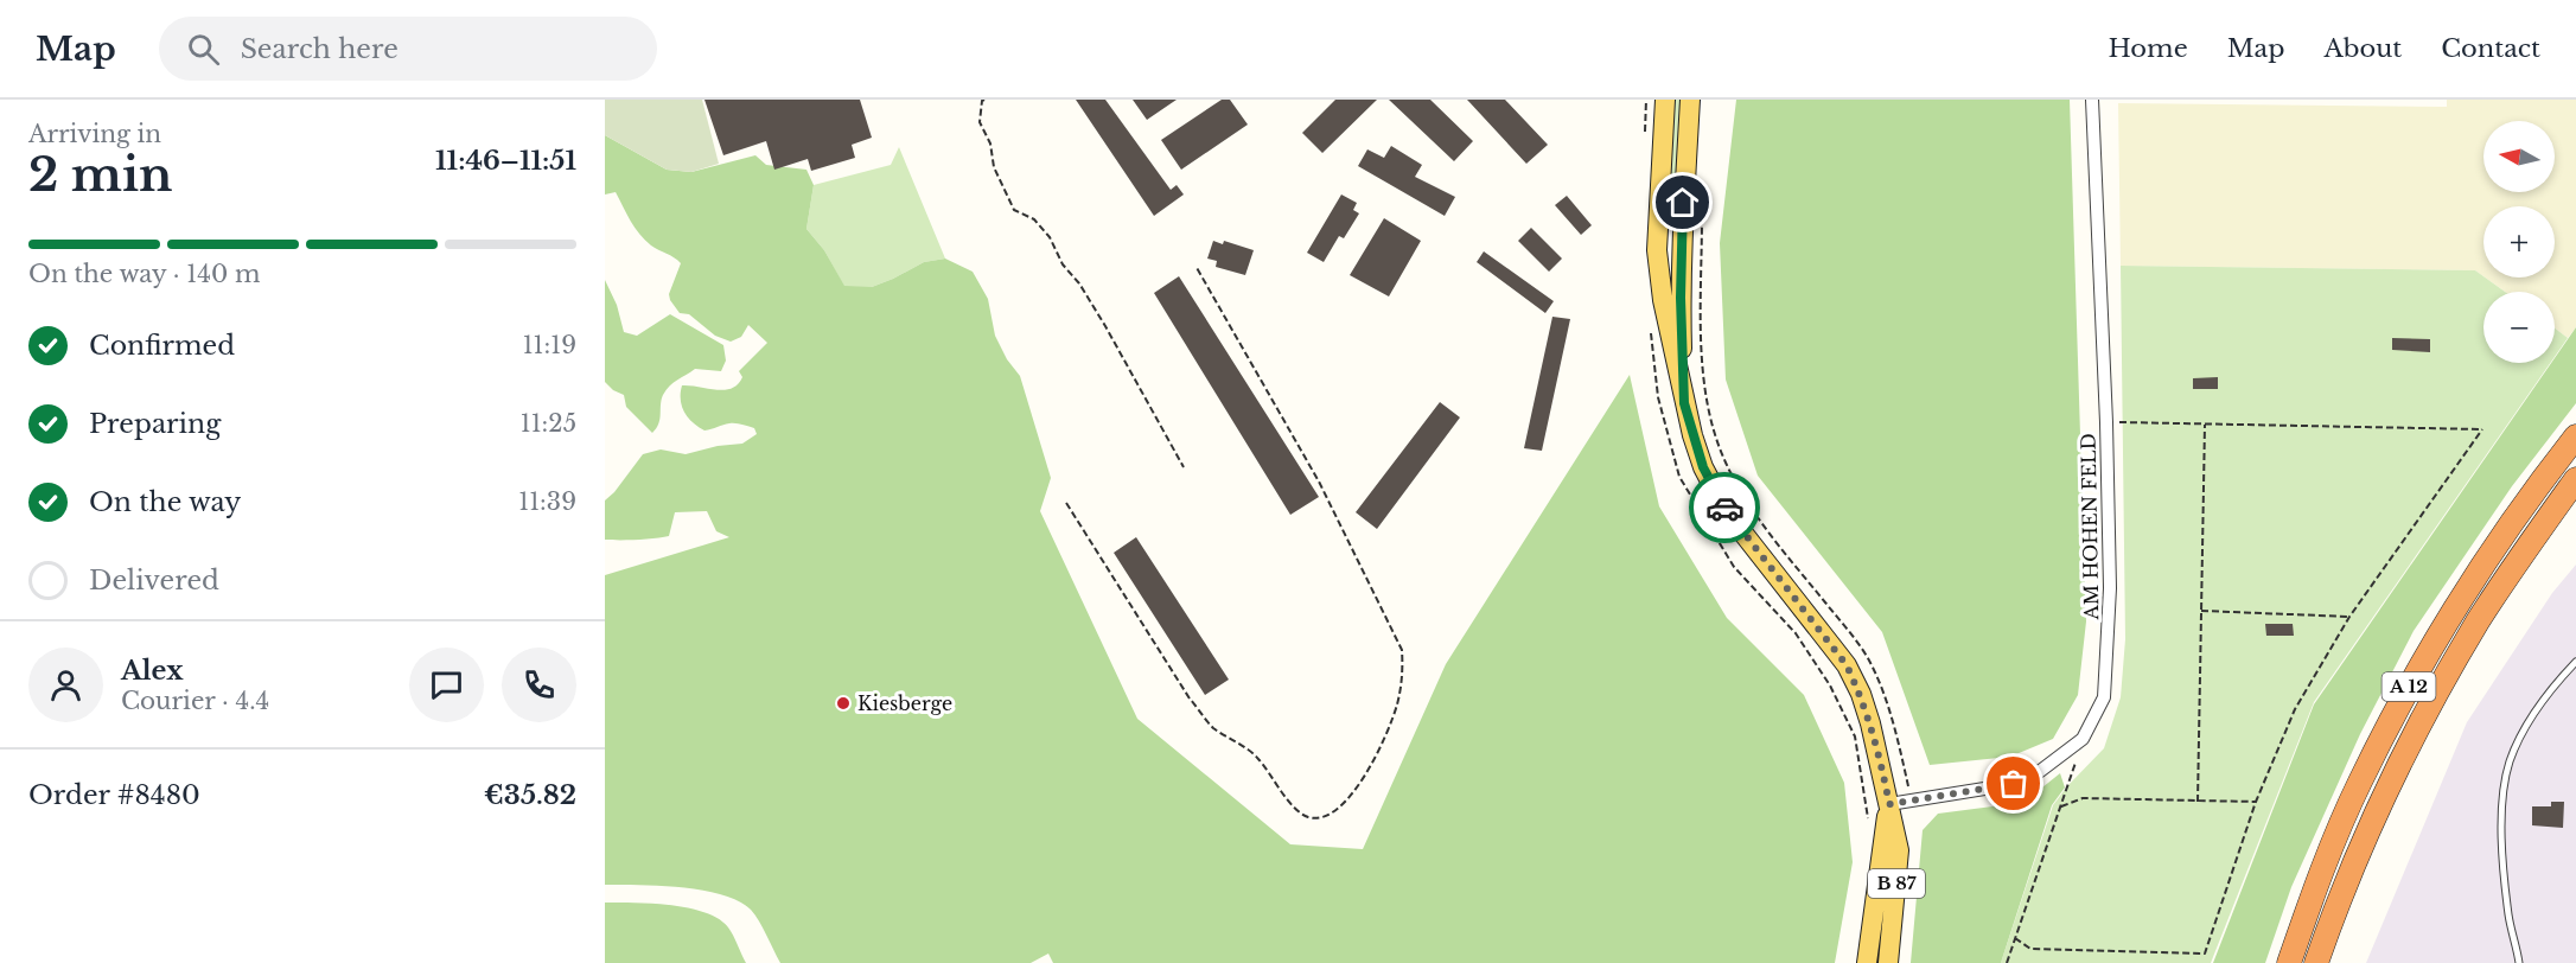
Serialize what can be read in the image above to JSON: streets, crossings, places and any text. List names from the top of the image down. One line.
{"streets":{"highway":["A 12"],"main road":["B 87"],"street":["AM HOHEN FELD"]},"crossings":[["AM HOHEN FELD","B 87"]],"places":["Kiesberge"],"north":"left","page":{"header":"Map","search":"Search here","nav":["Home","Map","About","Contact"],"heading":["2 min","Arriving in","11:46–11:51"],"panel":["Alex","Courier · 4.4","Order #8480","€35.82"],"map_buttons":["+","−"],"bar":"On the way · 140 m","list":[["Confirmed","11:19"],["Preparing","11:25"],["On the way","11:39"],"Delivered"]}}
